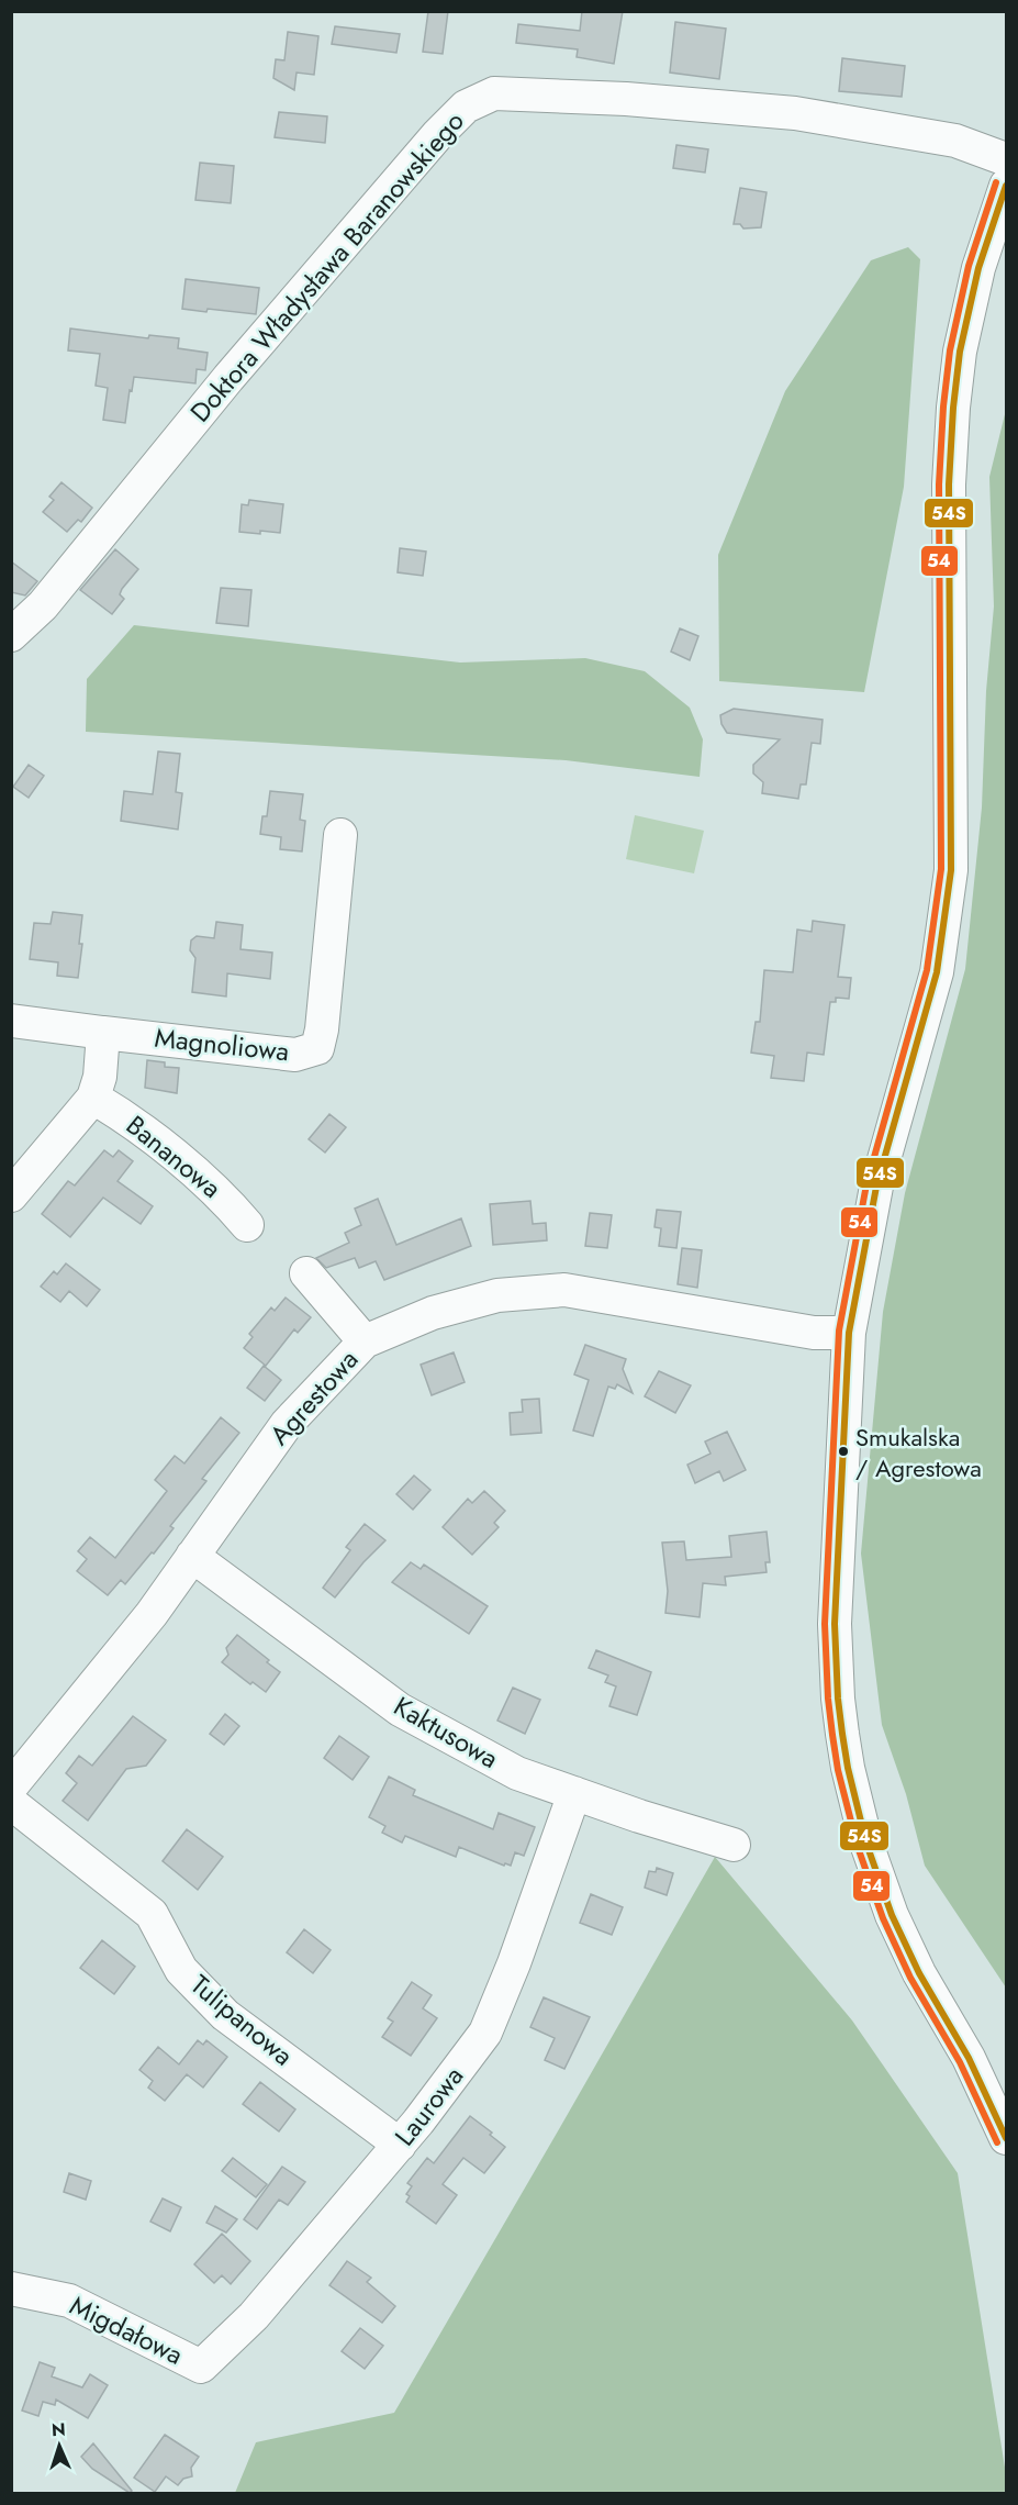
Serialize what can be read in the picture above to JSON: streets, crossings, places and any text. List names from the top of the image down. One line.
{"streets":{"street":["Doktora Władysława Baranowskiego","Magnoliowa","Bananowa","Agrestowa","Kaktusowa","Tulipanowa","Laurowa","Migdałowa"]},"crossings":[["Agrestowa","Kaktusowa"],["Kaktusowa","Laurowa"],["Tulipanowa","Laurowa"],["Laurowa","Migdałowa"]],"places":["Smukalska / Agrestowa"],"lines":["transit line 54","transit line 54S"],"north":"top"}
